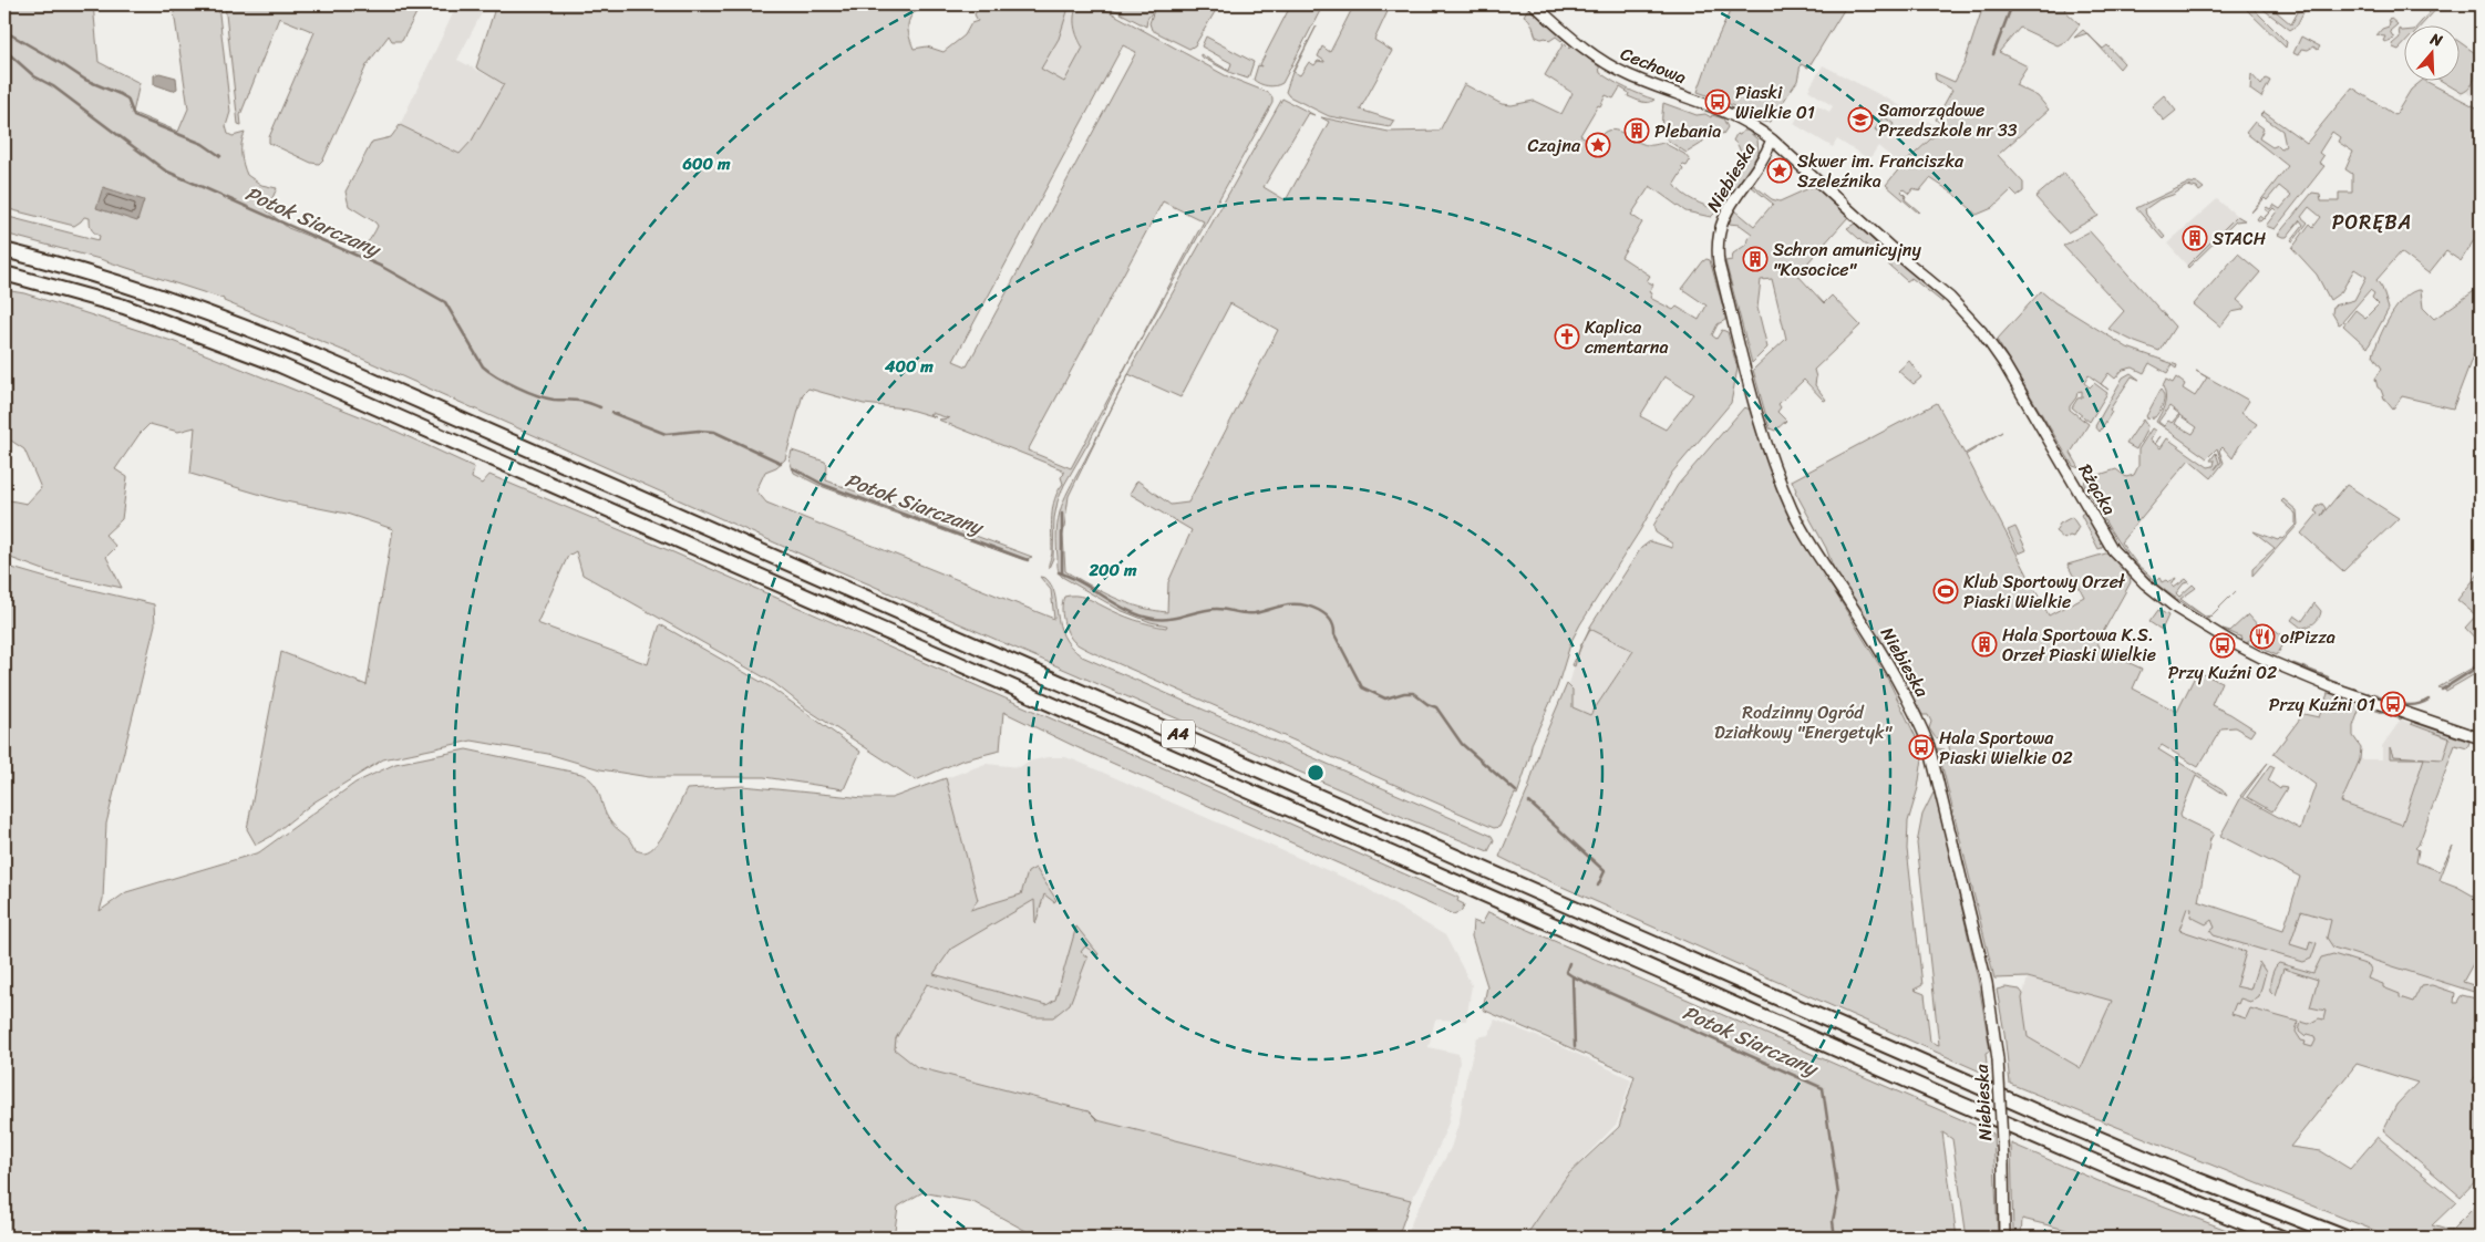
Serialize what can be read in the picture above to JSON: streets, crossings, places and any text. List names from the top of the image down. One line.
{"streets":{"highway":["A4"],"street":["Cechowa","Niebieska","Rżącka"]},"crossings":[["Cechowa","Niebieska"],["Cechowa","Rżącka"],["Niebieska","Rżącka"]],"districts":["PORĘBA"],"water":["Potok Siarczany"],"parks":["Rodzinny Ogród Działkowy \"Energetyk\""],"places":{"bus stop":["Piaski Wielkie 01","Przy Kuźni 02","Przy Kuźni 01","Hala Sportowa Piaski Wielkie 02"],"school or university":["Samorządowe Przedszkole nr 33"],"building":["Plebania","STACH","Schron amunicyjny \"Kosocice\"","Hala Sportowa K.S. Orzeł Piaski Wielkie"],"place":["Czajna","Skwer im. Franciszka Szeleźnika"],"church":["Kaplica cmentarna"],"sports":["Klub Sportowy Orzeł Piaski Wielkie"],"restaurant":["o!Pizza"]},"north":"top","rings":["600 m","400 m","200 m"]}
